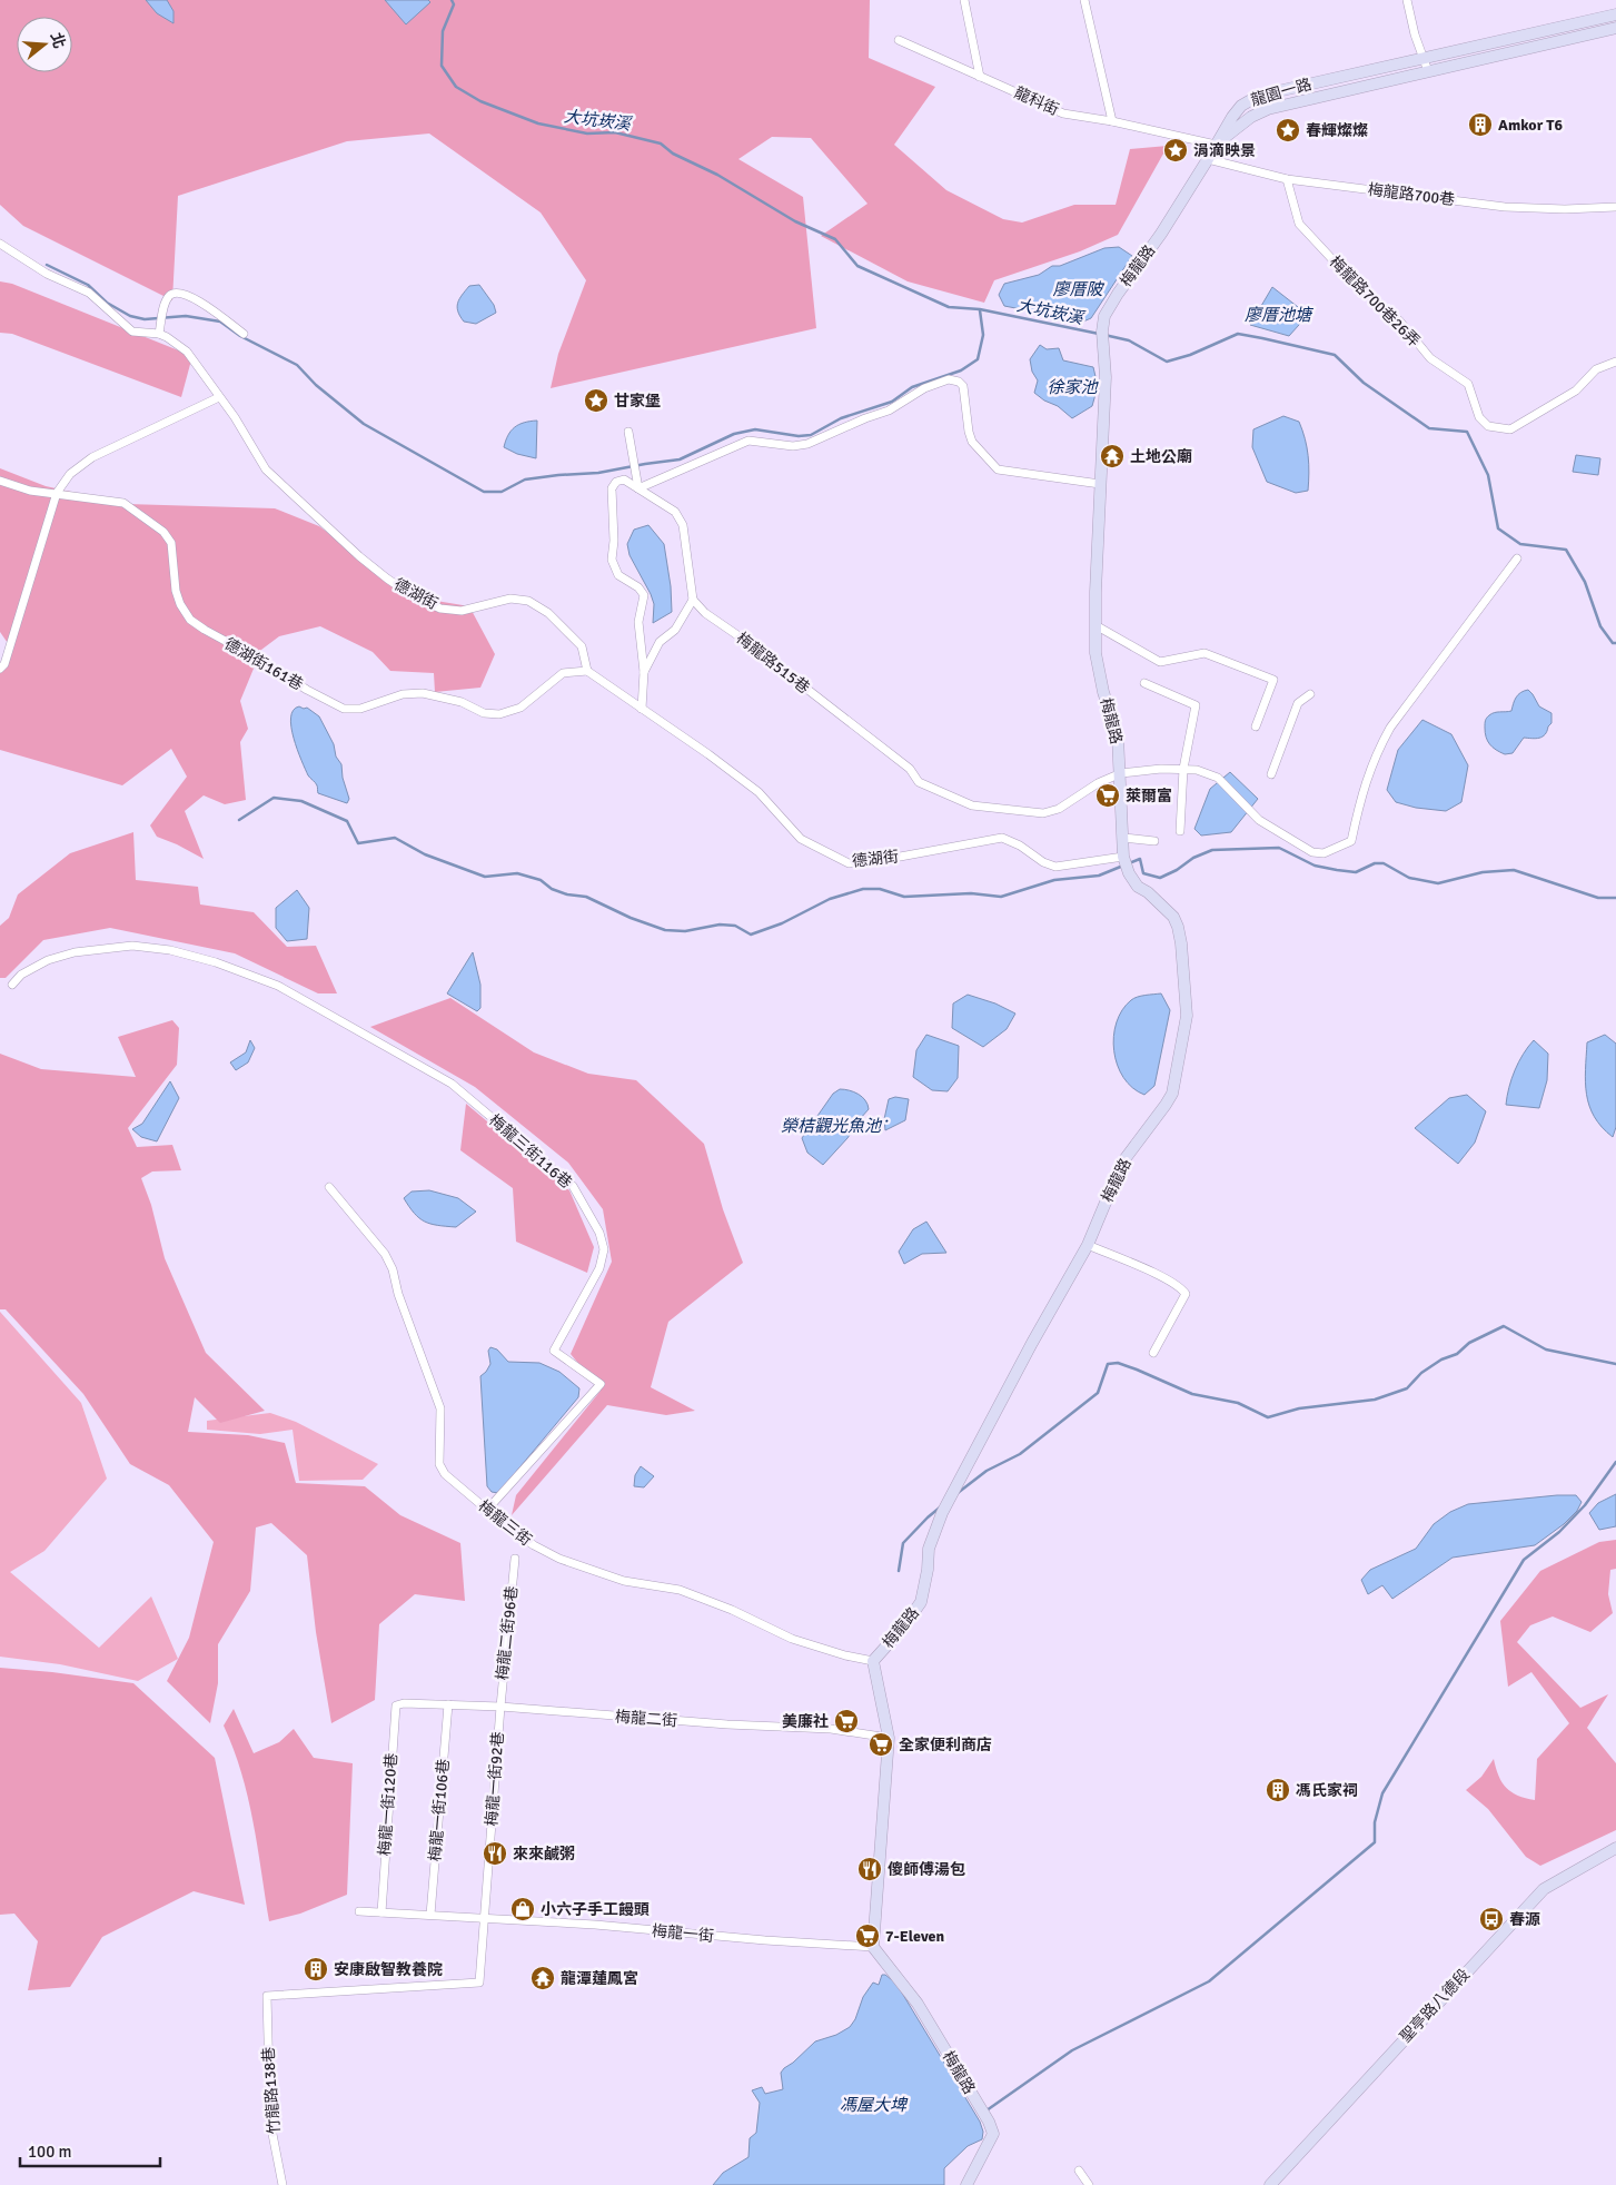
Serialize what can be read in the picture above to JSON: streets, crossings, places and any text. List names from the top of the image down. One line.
{"streets":{"street":["龍園一路","龍科街","梅龍路700巷","梅龍路","梅龍路700巷26弄","德湖街","梅龍路515巷","德湖街161巷","梅龍三街116巷","梅龍三街","梅龍二街96巷","梅龍二街","梅龍一街92巷","梅龍一街120巷","梅龍一街106巷","梅龍一街","聖亭路八德段","竹龍路138巷"]},"crossings":[["龍園一路","龍科街"],["龍園一路","梅龍路"],["龍科街","梅龍路"],["梅龍路700巷","梅龍路"],["梅龍路700巷","梅龍路700巷26弄"],["梅龍路","德湖街"],["梅龍路","梅龍路515巷"],["梅龍路","梅龍三街"],["梅龍路","梅龍二街"],["梅龍路","梅龍一街"],["德湖街","德湖街161巷"],["梅龍三街116巷","梅龍三街"],["梅龍二街96巷","梅龍二街"],["梅龍二街96巷","梅龍一街92巷"],["梅龍二街","梅龍一街92巷"],["梅龍二街","梅龍一街120巷"],["梅龍二街","梅龍一街106巷"],["梅龍一街92巷","梅龍一街"],["梅龍一街92巷","竹龍路138巷"],["梅龍一街120巷","梅龍一街"],["梅龍一街106巷","梅龍一街"]],"water":["大坑崁溪","廖厝陂","廖厝池塘","徐家池","榮桔觀光魚池˙","馮屋大埤"],"places":{"building":["Amkor T6","馮氏家祠","安康啟智教養院"],"place":["春輝燦燦","涓滴映景","甘家堡"],"temple":["土地公廟","龍潭蓮鳳宮"],"supermarket":["萊爾富","美廉社","全家便利商店","7-Eleven"],"restaurant":["來來鹹粥","傻師傅湯包"],"shop":["小六子手工饅頭"],"bus stop":["春源"]},"scale_bar":"100 m","north":"right"}
